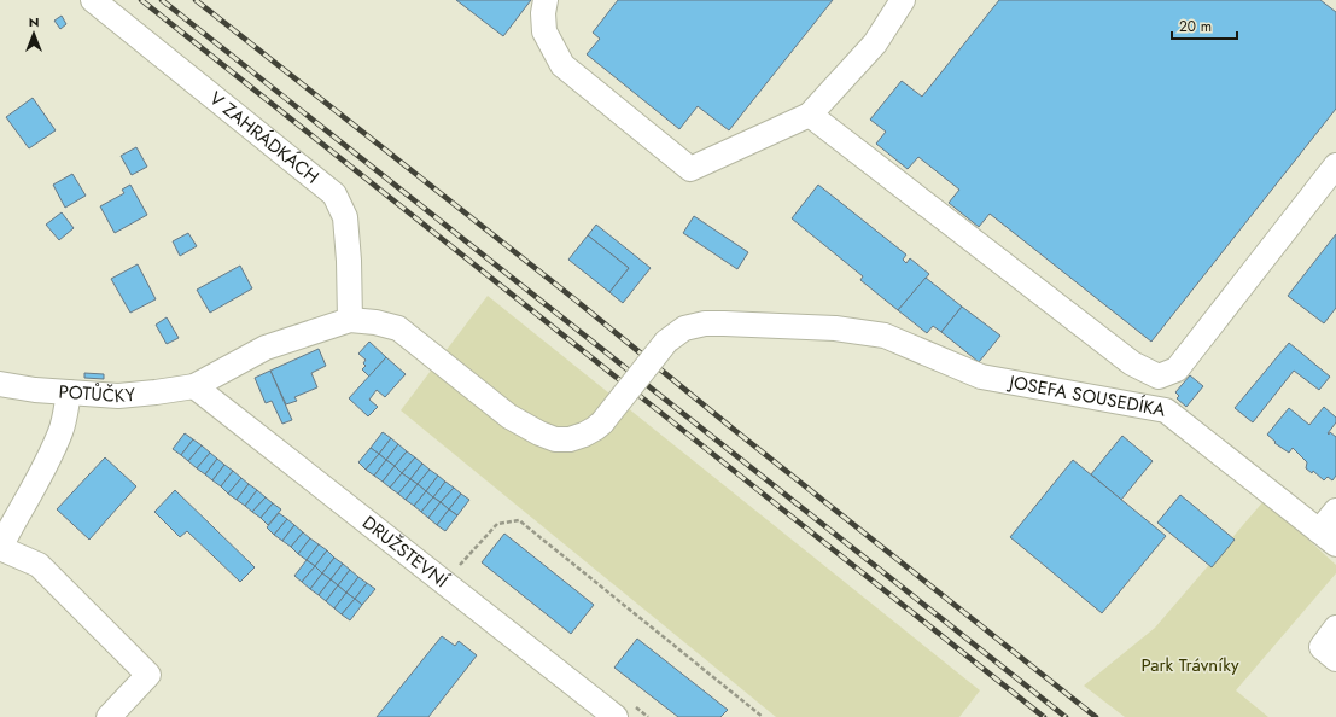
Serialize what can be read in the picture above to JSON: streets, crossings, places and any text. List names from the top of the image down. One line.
{"streets":{"street":["V ZAHRÁDKÁCH","POTŮČKY","JOSEFA SOUSEDÍKA","DRUŽSTEVNÍ"]},"crossings":[["V ZAHRÁDKÁCH","POTŮČKY"],["V ZAHRÁDKÁCH","JOSEFA SOUSEDÍKA"],["POTŮČKY","JOSEFA SOUSEDÍKA"],["POTŮČKY","DRUŽSTEVNÍ"]],"parks":["Park Trávníky"],"scale_bar":"20 m","north":"top"}
